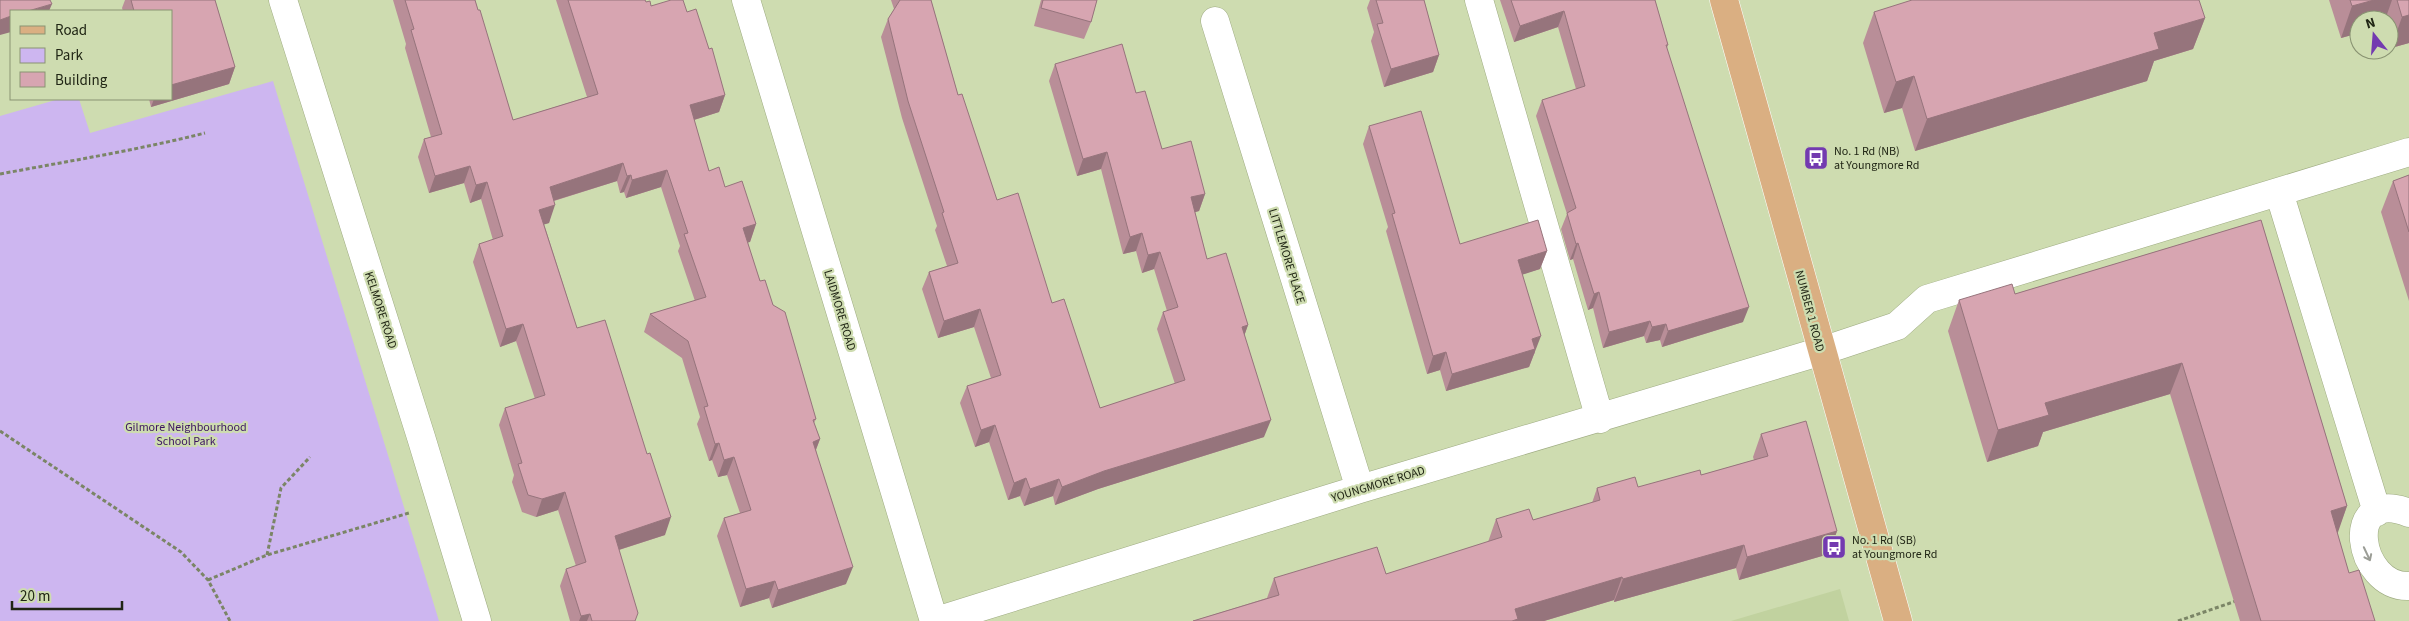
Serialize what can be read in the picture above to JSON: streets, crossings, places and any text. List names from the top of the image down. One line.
{"streets":{"main road":["NUMBER 1 ROAD"],"street":["LITTLEMORE PLACE","KELMORE ROAD","LAIDMORE ROAD","YOUNGMORE ROAD"]},"crossings":[["LITTLEMORE PLACE","YOUNGMORE ROAD"],["LAIDMORE ROAD","YOUNGMORE ROAD"],["NUMBER 1 ROAD","YOUNGMORE ROAD"]],"parks":["Gilmore Neighbourhood School Park"],"places":{"bus stop":["No. 1 Rd (NB) at Youngmore Rd","No. 1 Rd (SB) at Youngmore Rd"]},"legend":["Road","Park","Building"],"scale_bar":"20 m","north":"top"}
